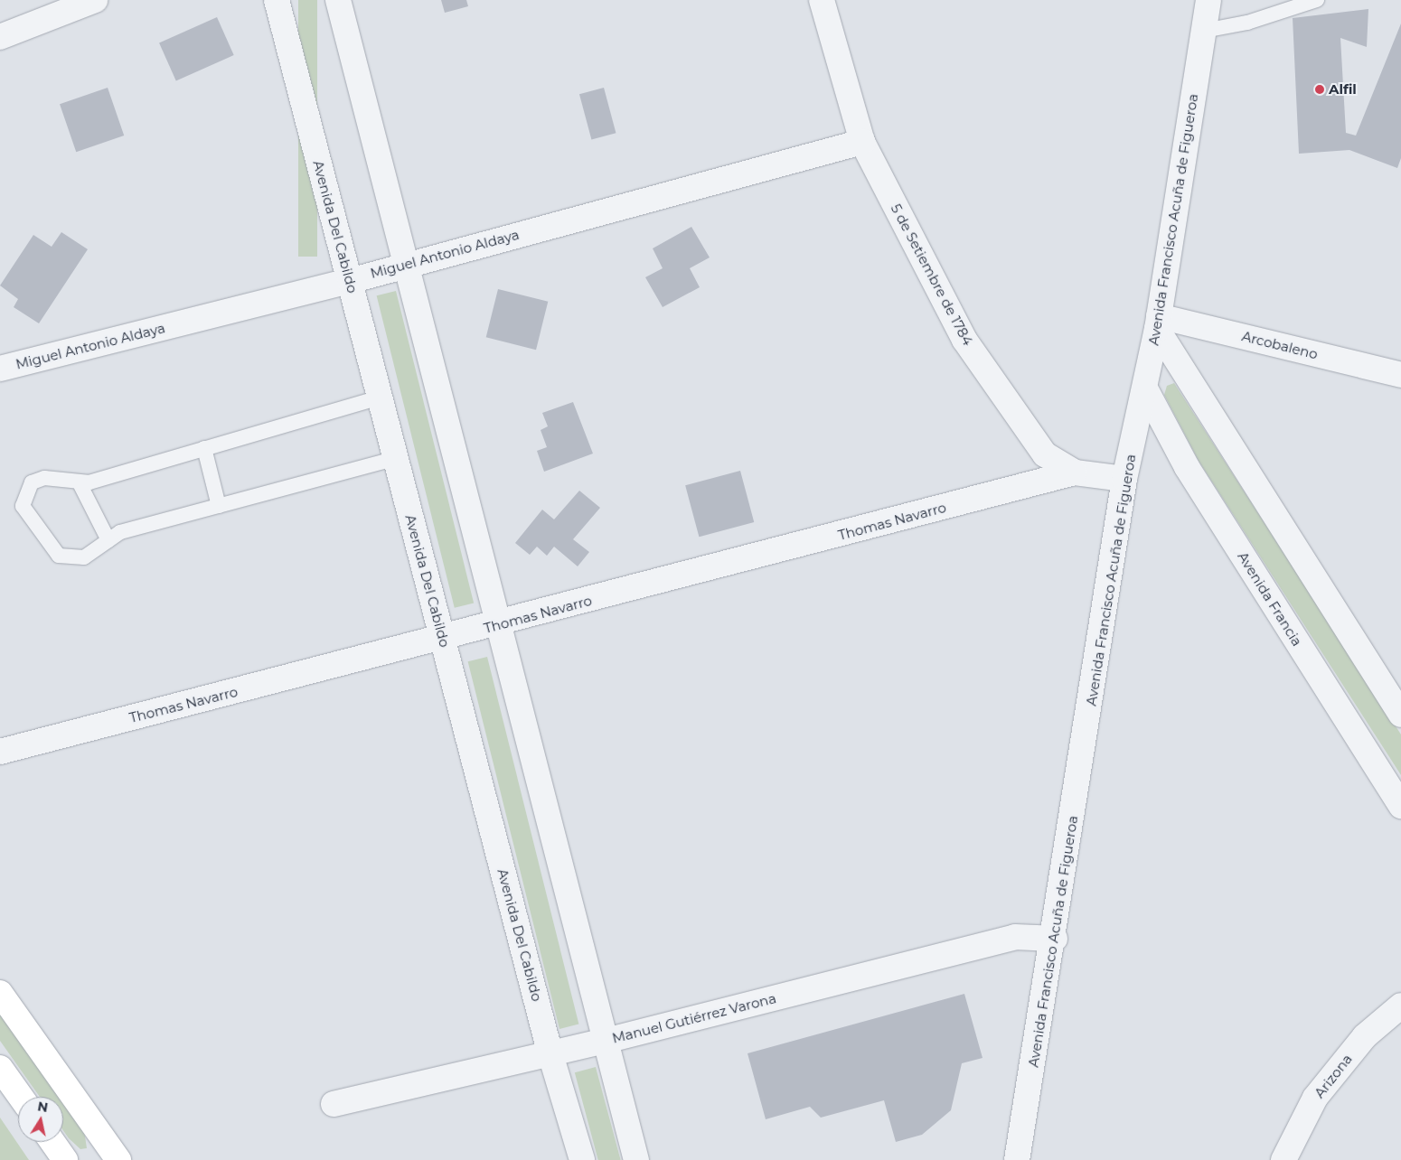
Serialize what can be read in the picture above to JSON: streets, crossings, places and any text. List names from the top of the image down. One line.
{"streets":{"street":["Avenida Francisco Acuña de Figueroa","Avenida Del Cabildo","Miguel Antonio Aldaya","5 de Setiembre de 1784","Arcobaleno","Thomas Navarro","Avenida Francia","Manuel Gutiérrez Varona","Arizona"]},"crossings":[["Avenida Francisco Acuña de Figueroa","5 de Setiembre de 1784"],["Avenida Francisco Acuña de Figueroa","Arcobaleno"],["Avenida Francisco Acuña de Figueroa","Avenida Francia"],["Avenida Francisco Acuña de Figueroa","Manuel Gutiérrez Varona"],["Avenida Del Cabildo","Miguel Antonio Aldaya"],["Avenida Del Cabildo","Thomas Navarro"],["Avenida Del Cabildo","Manuel Gutiérrez Varona"],["Miguel Antonio Aldaya","5 de Setiembre de 1784"],["5 de Setiembre de 1784","Thomas Navarro"]],"places":["Alfil"],"north":"top"}
